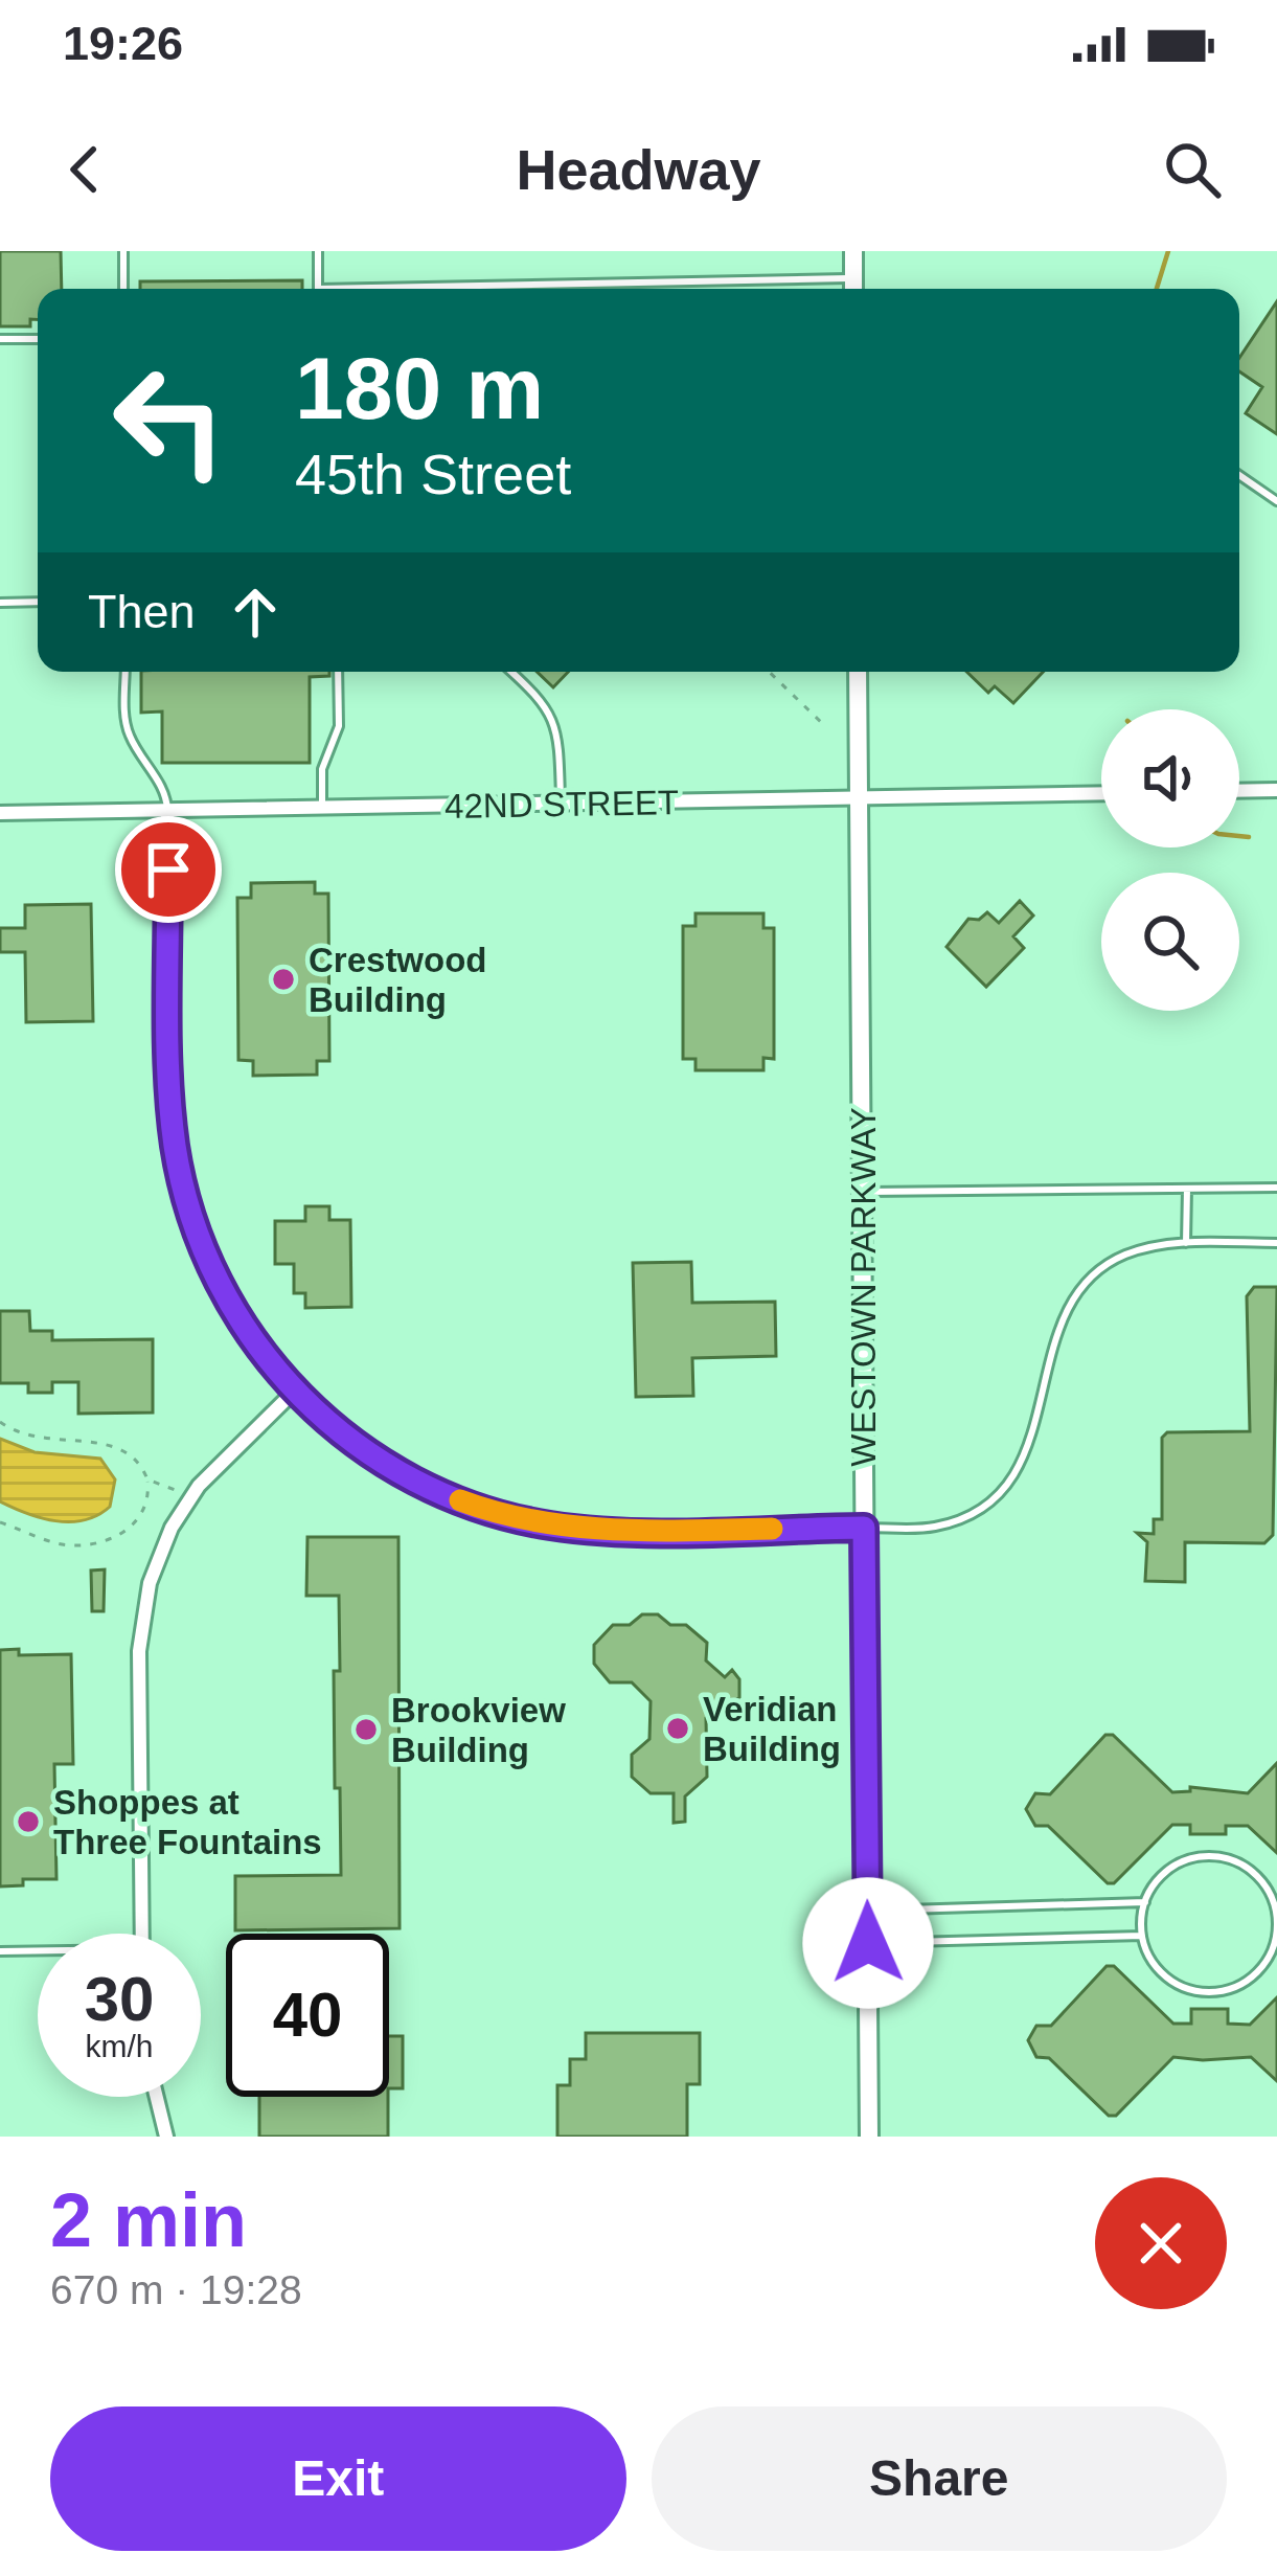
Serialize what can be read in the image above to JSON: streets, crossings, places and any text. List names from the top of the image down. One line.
{"streets":{"street":["42ND STREET","WESTOWN PARKWAY"]},"crossings":[["42ND STREET","WESTOWN PARKWAY"]],"places":["Crestwood Building","Veridian Building","Brookview Building","Shoppes at Three Fountains"],"page":{"status":"19:26","header":"Headway","turn":["180 m","45th Street"],"then":"Then","speed":"30 km/h","limit":"40","heading":["2 min","670 m · 19:28"],"buttons":["Exit","Share"]}}
